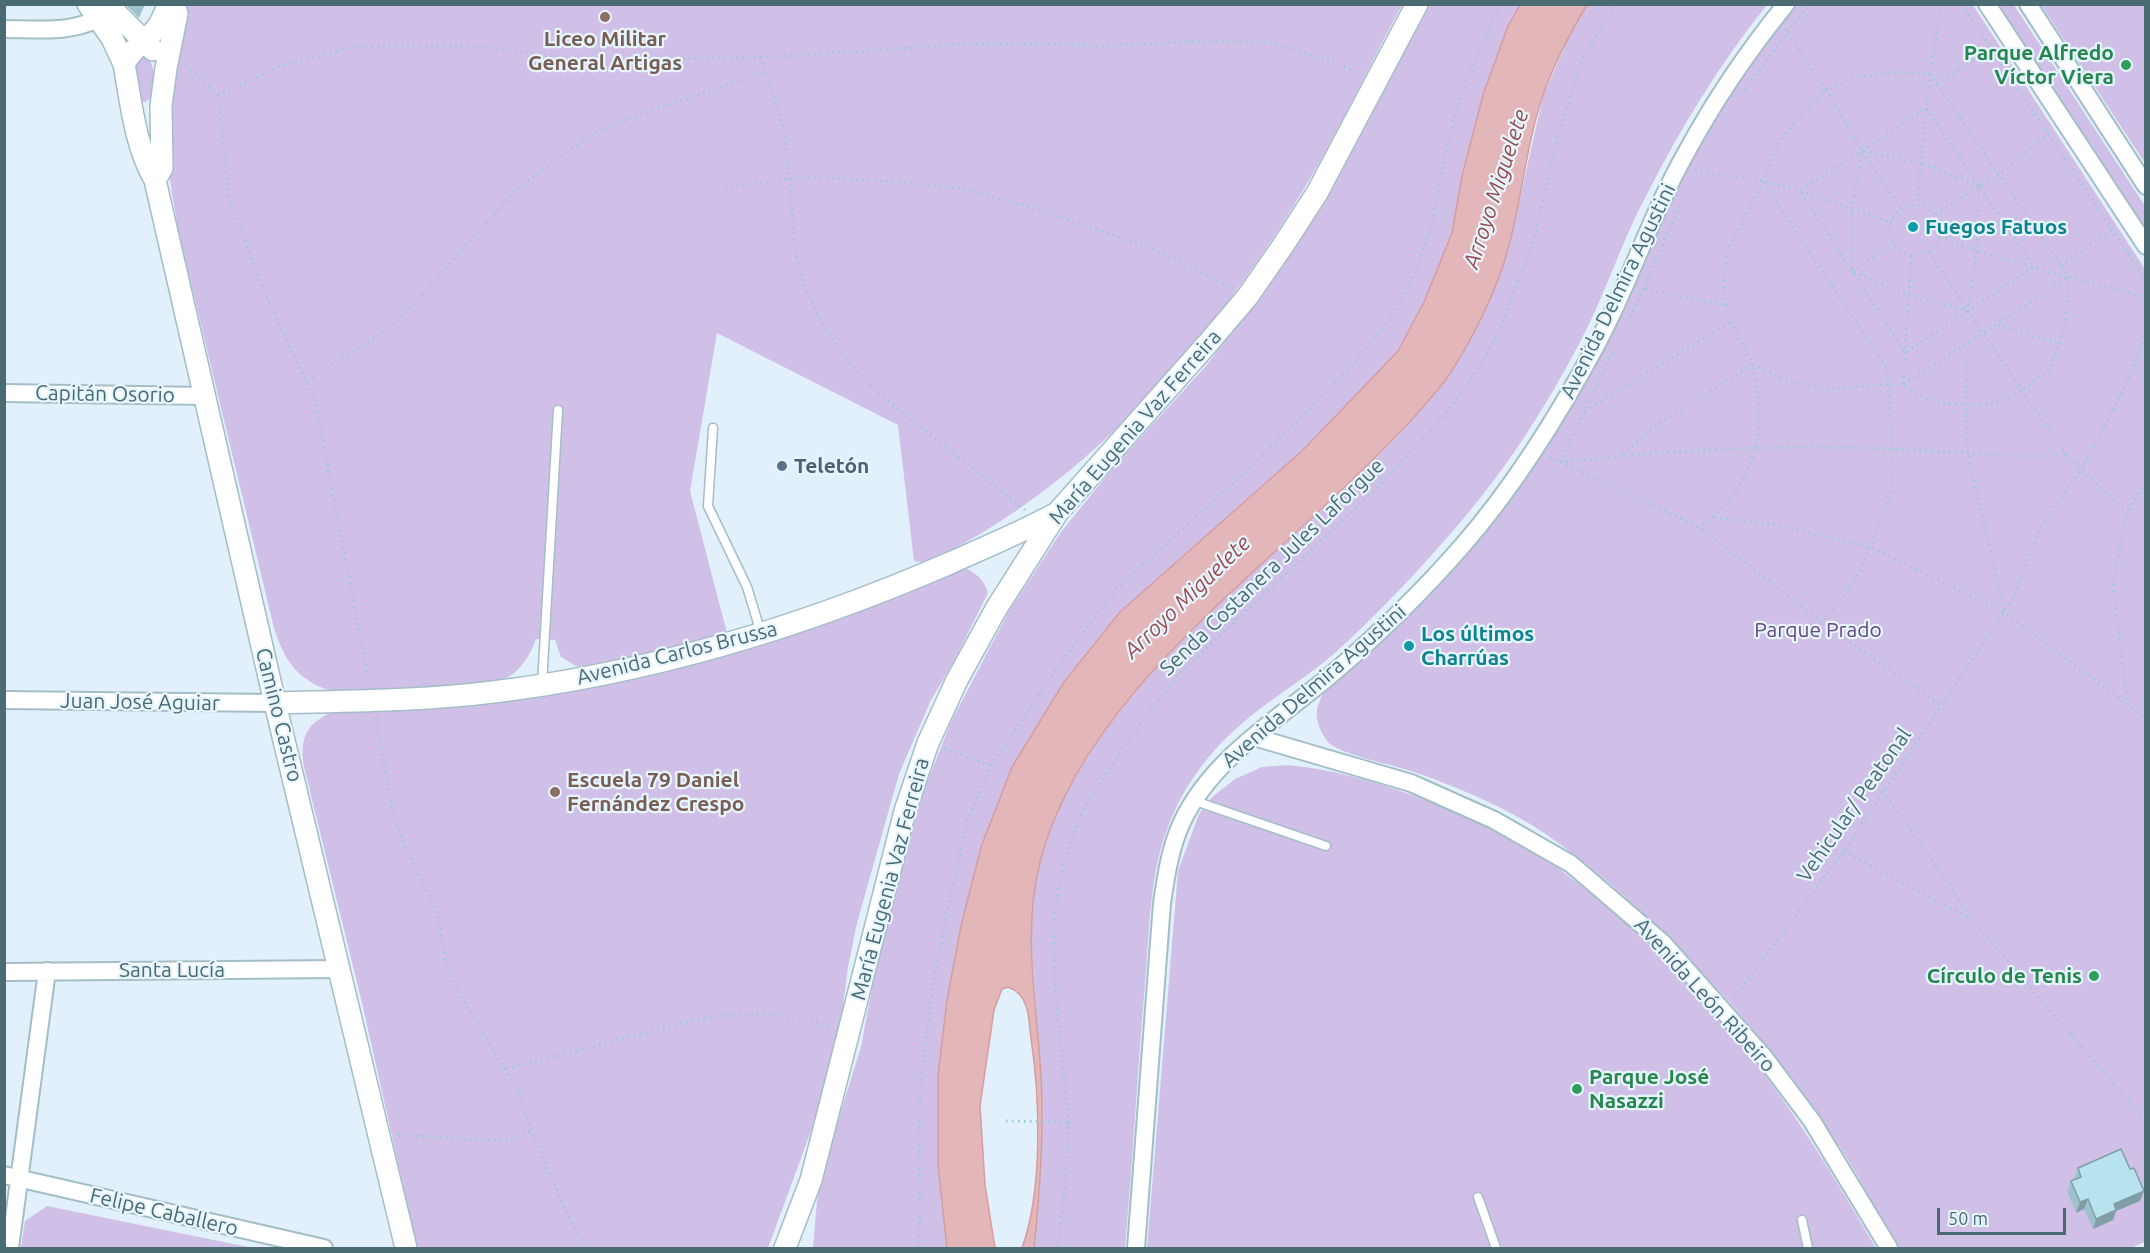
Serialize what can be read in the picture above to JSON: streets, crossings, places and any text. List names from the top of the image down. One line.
{"streets":{"street":["Avenida Delmira Agustini","Capitán Osorio","María Eugenia Vaz Ferreira","Avenida Carlos Brussa","Juan José Aguiar","Camino Castro","Santa Lucía","Avenida León Ribeiro","Felipe Caballero"],"path":["Senda Costanera Jules Laforgue","Vehicular/ Peatonal"]},"crossings":[["Avenida Delmira Agustini","Avenida León Ribeiro"],["Capitán Osorio","Camino Castro"],["María Eugenia Vaz Ferreira","Avenida Carlos Brussa"],["Avenida Carlos Brussa","Juan José Aguiar"],["Avenida Carlos Brussa","Camino Castro"],["Juan José Aguiar","Camino Castro"],["Camino Castro","Santa Lucía"],["Vehicular/ Peatonal","Avenida León Ribeiro"]],"water":["Arroyo Miguelete"],"parks":["Parque Prado"],"places":["Liceo Militar General Artigas","Parque Alfredo Víctor Viera","Fuegos Fatuos","Teletón","Los últimos Charrúas","Escuela 79 Daniel Fernández Crespo","Círculo de Tenis","Parque José Nasazzi"],"scale_bar":"50 m"}
